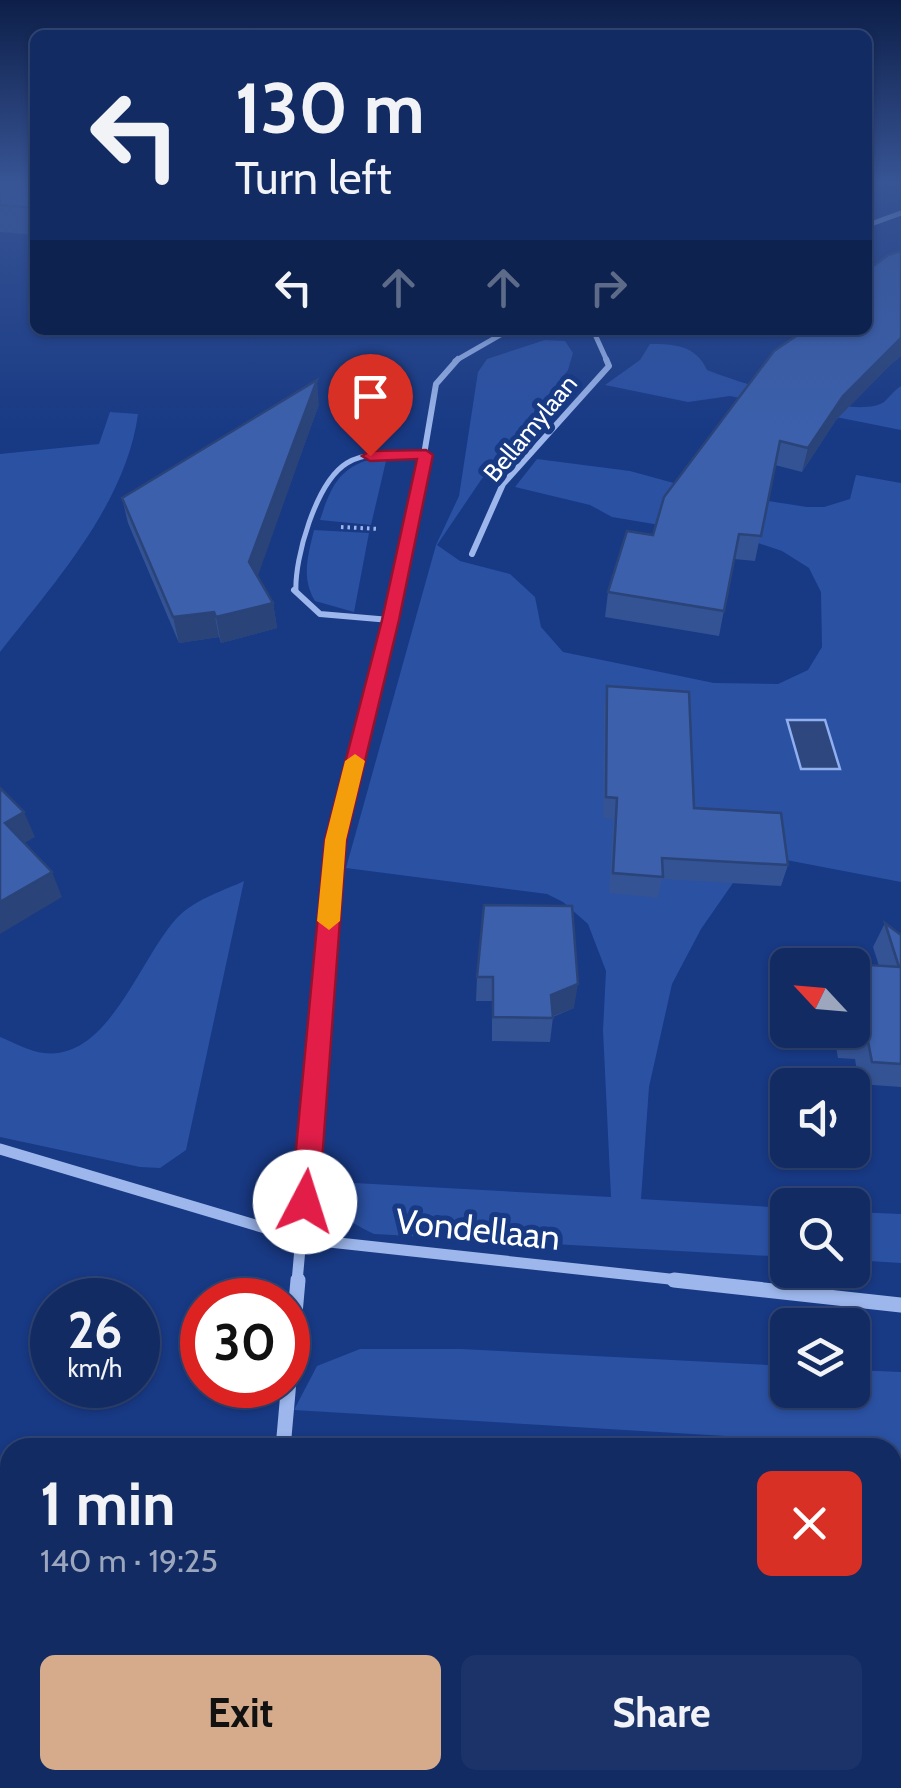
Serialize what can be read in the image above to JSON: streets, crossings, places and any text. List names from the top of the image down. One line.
{"streets":{"street":["Bellamylaan","Vondellaan"]},"north":"top left","page":{"turn":["130 m","Turn left"],"speed":"26 km/h","limit":"30","heading":["1 min","140 m · 19:25"],"buttons":["Exit","Share"]}}
